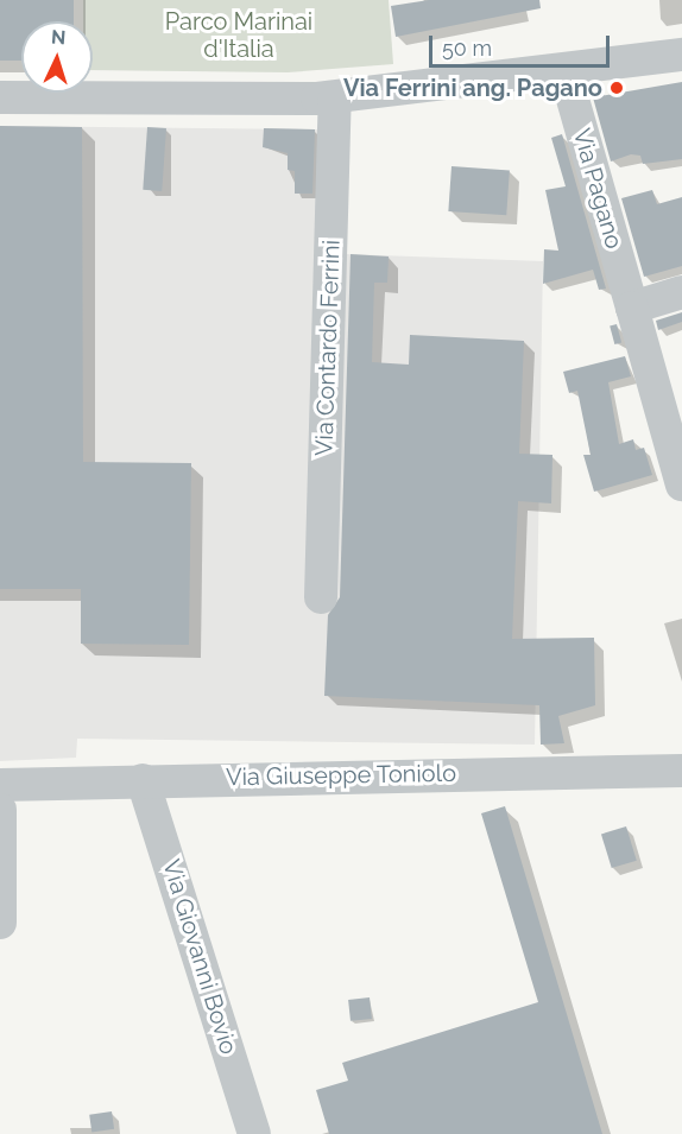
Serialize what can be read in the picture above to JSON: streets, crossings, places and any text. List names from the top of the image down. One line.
{"streets":{"street":["Via Pagano","Via Contardo Ferrini","Via Giuseppe Toniolo","Via Giovanni Bovio"]},"crossings":[["Via Giuseppe Toniolo","Via Giovanni Bovio"]],"parks":["Parco Marinai d'Italia"],"places":["Via Ferrini ang. Pagano"],"scale_bar":"50 m","north":"top"}
